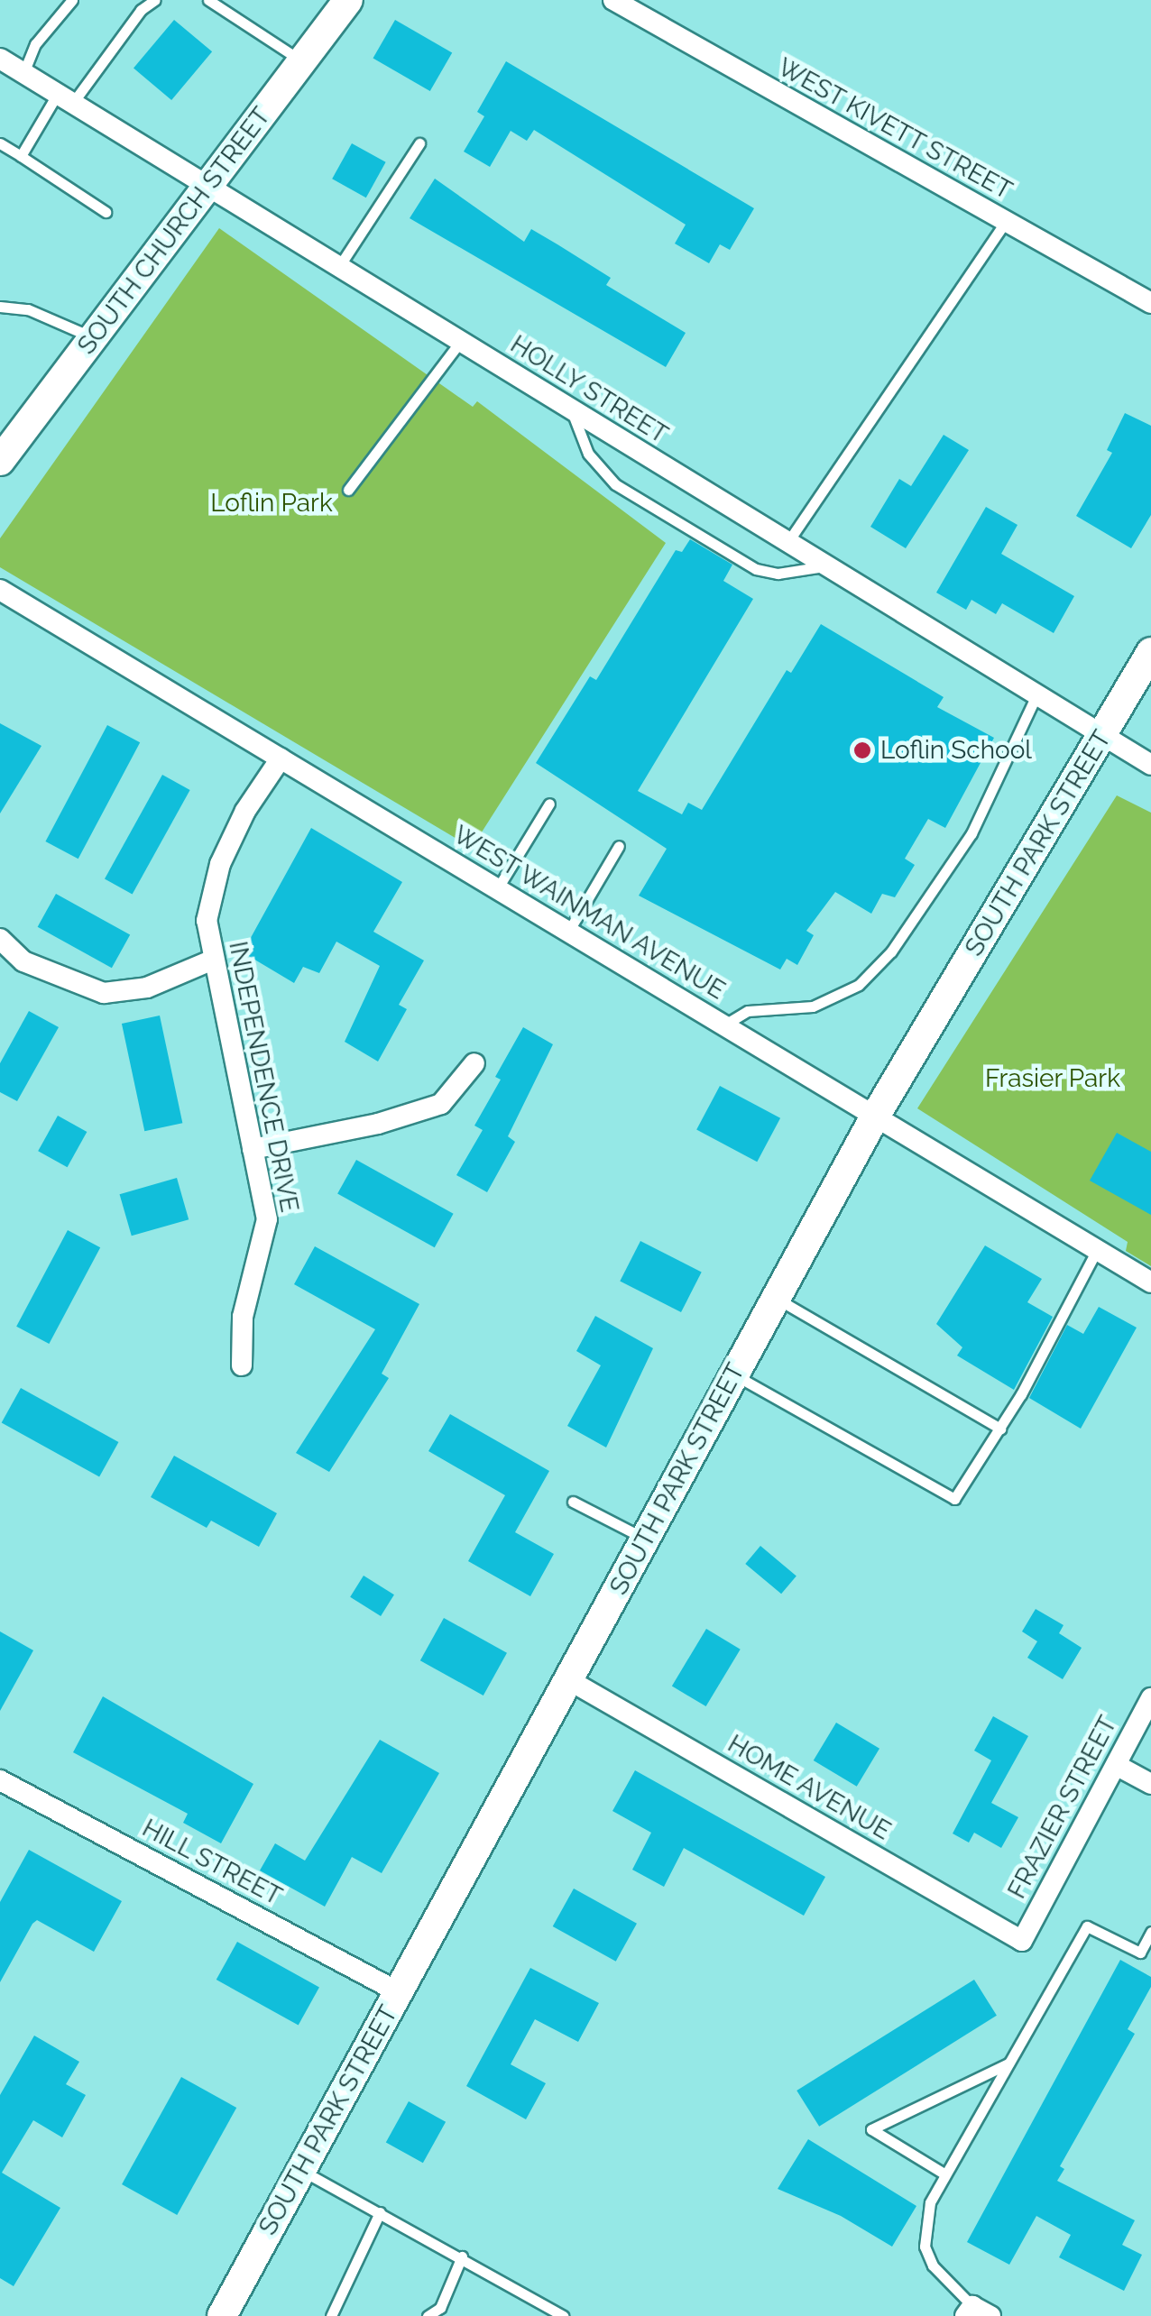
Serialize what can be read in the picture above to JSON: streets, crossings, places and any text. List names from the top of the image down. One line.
{"streets":{"main road":["SOUTH CHURCH STREET","SOUTH PARK STREET"],"street":["WEST KIVETT STREET","HOLLY STREET","WEST WAINMAN AVENUE","INDEPENDENCE DRIVE","HOME AVENUE","FRAZIER STREET","HILL STREET"]},"crossings":[["SOUTH CHURCH STREET","HOLLY STREET"],["HOLLY STREET","SOUTH PARK STREET"],["SOUTH PARK STREET","WEST WAINMAN AVENUE"],["SOUTH PARK STREET","HOME AVENUE"],["SOUTH PARK STREET","HILL STREET"],["WEST WAINMAN AVENUE","INDEPENDENCE DRIVE"],["HOME AVENUE","FRAZIER STREET"]],"parks":["Loflin Park","Frasier Park"],"places":["Loflin School"]}
